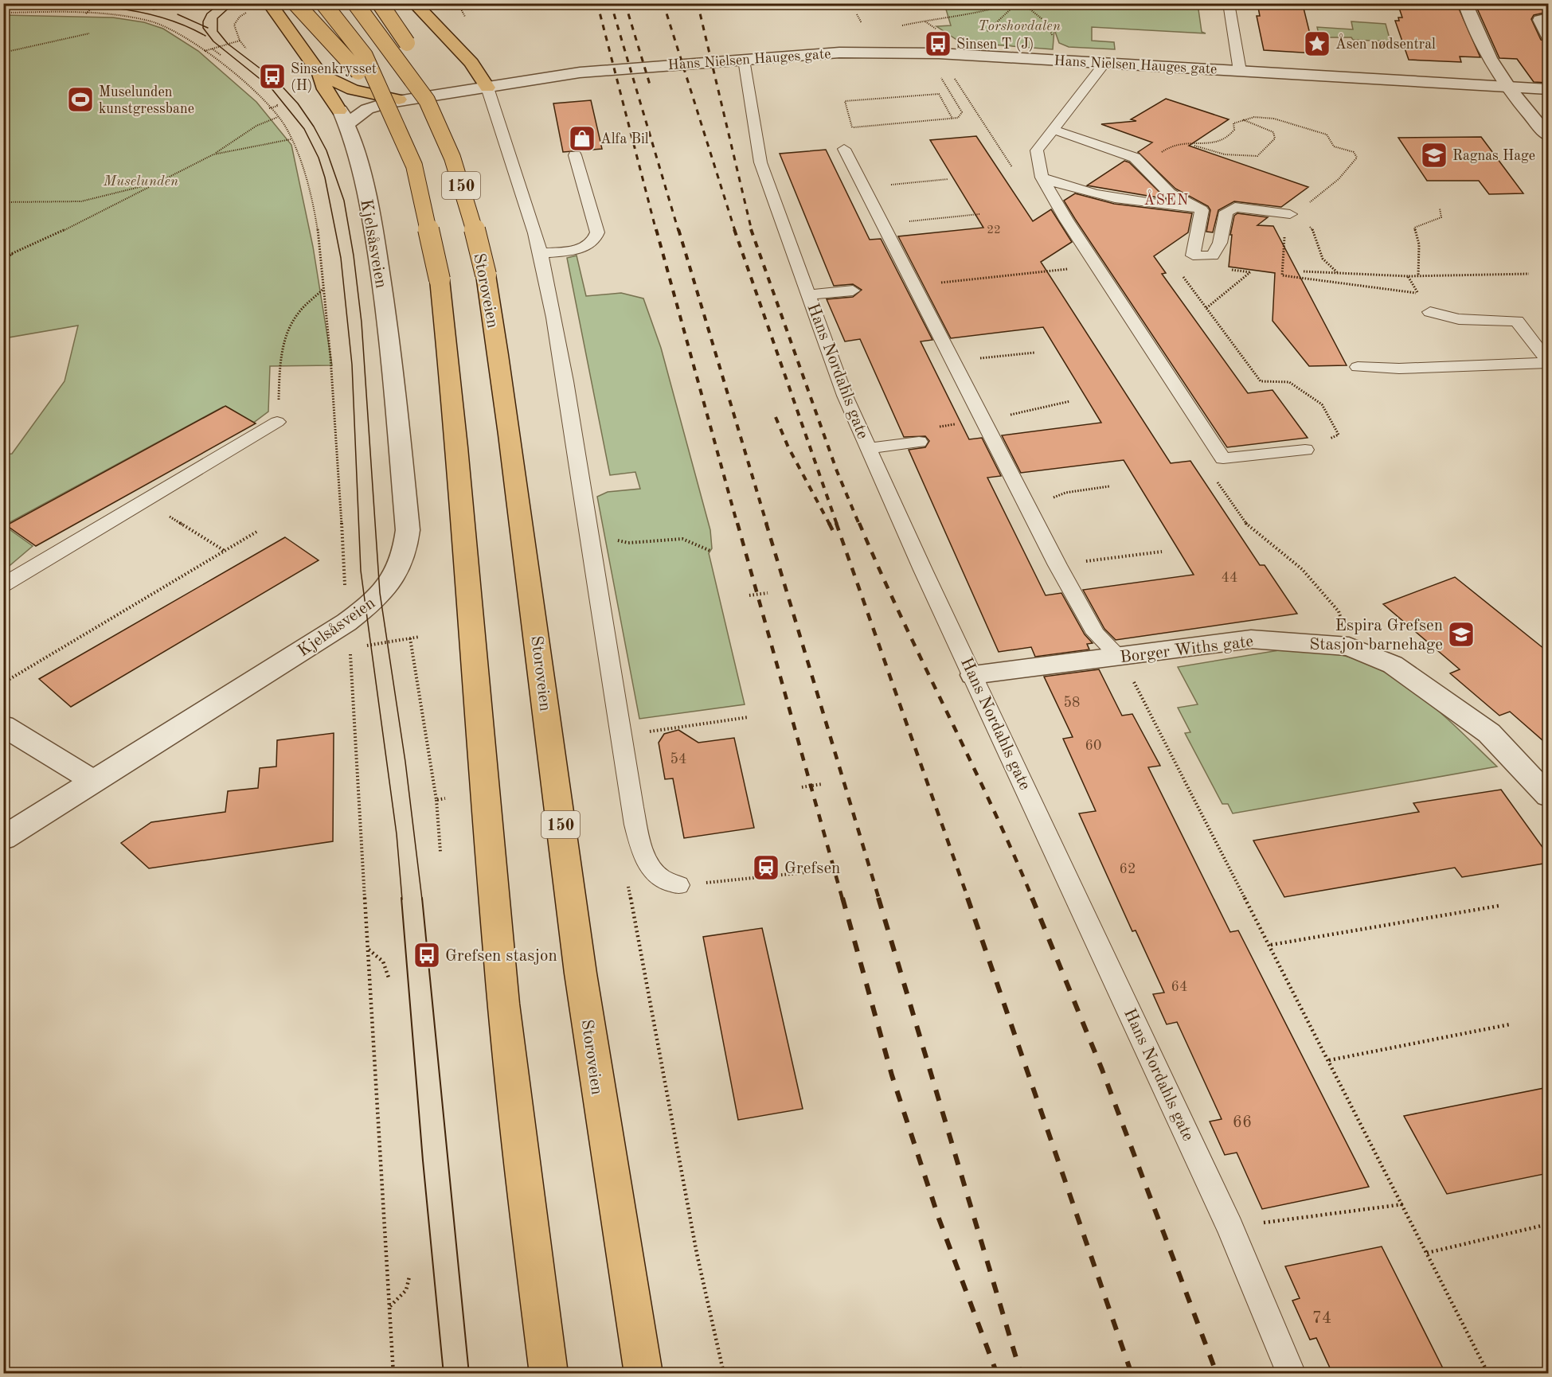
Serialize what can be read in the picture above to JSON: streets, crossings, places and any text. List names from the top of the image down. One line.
{"streets":{"highway":["150","Storoveien"],"street":["Hans Nielsen Hauges gate","Kjelsåsveien","Borger Withs gate"],"lane":["Hans Nordahls gate"]},"crossings":[["Hans Nielsen Hauges gate","150"],["Hans Nielsen Hauges gate","Kjelsåsveien"],["Hans Nielsen Hauges gate","Hans Nordahls gate"],["150","Storoveien"],["Hans Nordahls gate","Borger Withs gate"]],"districts":["ÅSEN"],"parks":["Torshovdalen","Muselunden"],"places":{"bus stop":["Sinsen T (J)","Sinsenkrysset (H)","Grefsen stasjon"],"place":["Åsen nødsentral"],"sports":["Muselunden kunstgressbane"],"shop":["Alfa Bil"],"school or university":["Ragnas Hage","Espira Grefsen Stasjon barnehage"],"station":["Grefsen"]},"house_numbers":["22","44","58","60","54","62","64","66","74"]}
